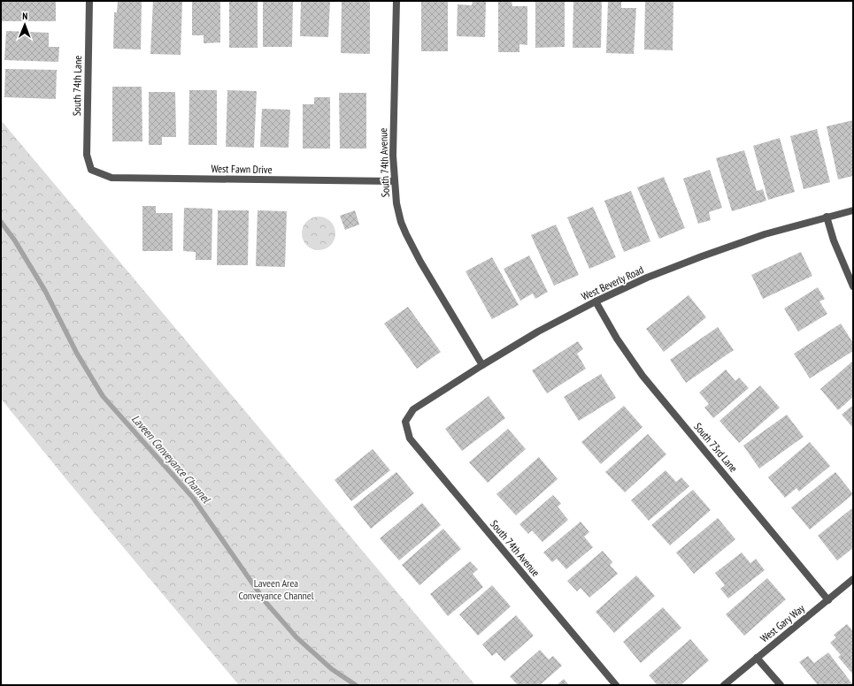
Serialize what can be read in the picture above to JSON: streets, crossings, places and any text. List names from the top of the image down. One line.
{"streets":{"street":["South 74th Lane","South 74th Avenue","West Fawn Drive","West Beverly Road","South 73rd Lane","West Gary Way"]},"crossings":[["South 74th Lane","West Fawn Drive"],["South 74th Avenue","West Fawn Drive"],["South 74th Avenue","West Beverly Road"],["West Beverly Road","South 73rd Lane"],["South 73rd Lane","West Gary Way"]],"water":["Laveen Conveyance Channel"],"parks":["Laveen Area Conveyance Channel"],"north":"top"}
